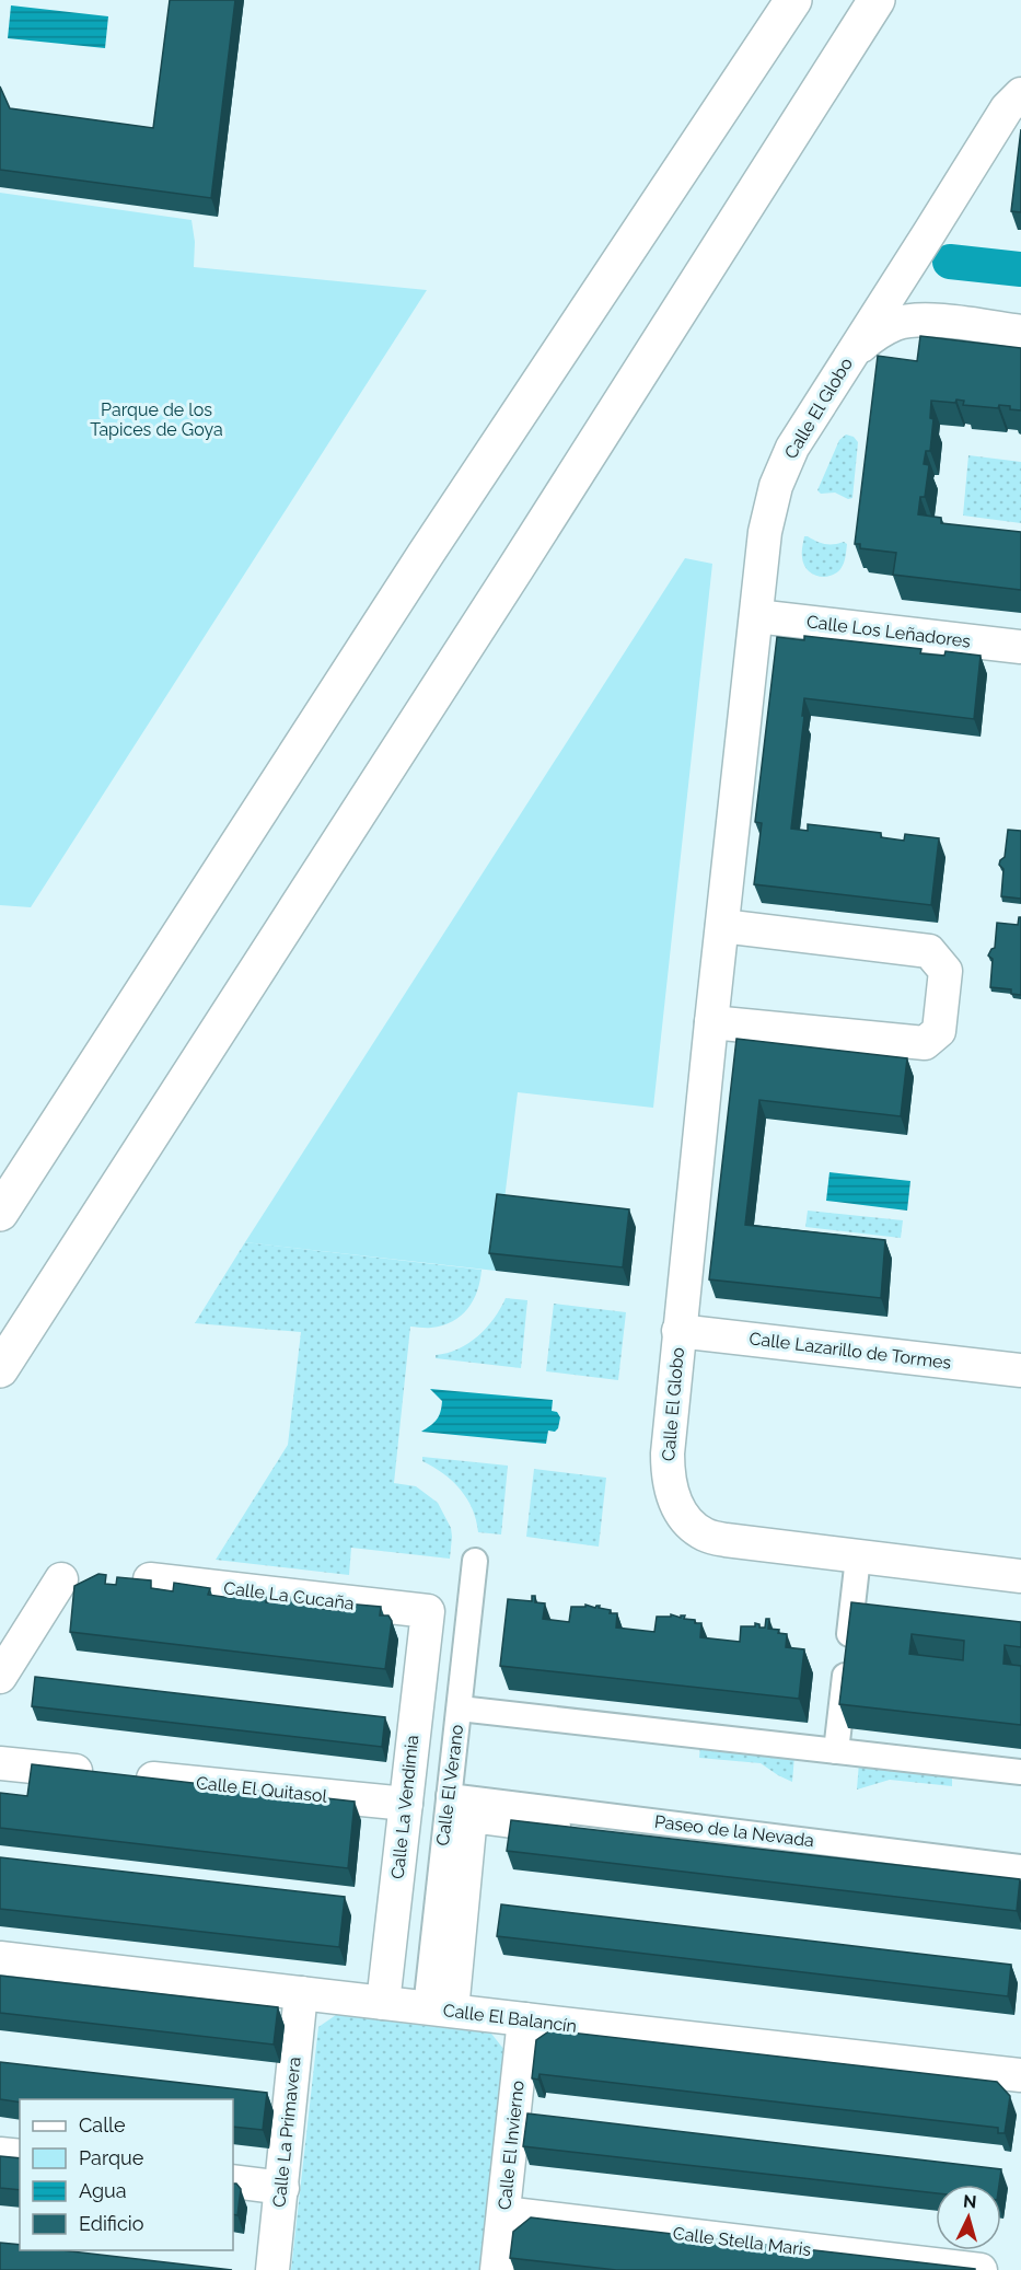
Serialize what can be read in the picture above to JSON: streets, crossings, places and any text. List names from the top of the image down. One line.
{"streets":{"street":["Calle El Globo","Calle Los Leñadores","Calle Lazarillo de Tormes","Calle La Cucaña","Calle El Verano","Calle El Quitasol","Calle La Vendimia","Paseo de la Nevada","Calle El Balancín","Calle La Primavera","Calle El Invierno","Calle Stella Maris"]},"crossings":[["Calle El Globo","Calle Los Leñadores"],["Calle El Globo","Calle Lazarillo de Tormes"],["Calle La Cucaña","Calle La Vendimia"],["Calle El Verano","Paseo de la Nevada"],["Calle El Verano","Calle El Balancín"],["Calle El Quitasol","Calle La Vendimia"],["Calle La Vendimia","Calle El Balancín"],["Calle El Balancín","Calle La Primavera"],["Calle El Balancín","Calle El Invierno"],["Calle El Invierno","Calle Stella Maris"]],"parks":["Parque de los Tapices de Goya"],"legend":["Calle","Parque","Agua","Edificio"],"north":"top"}
